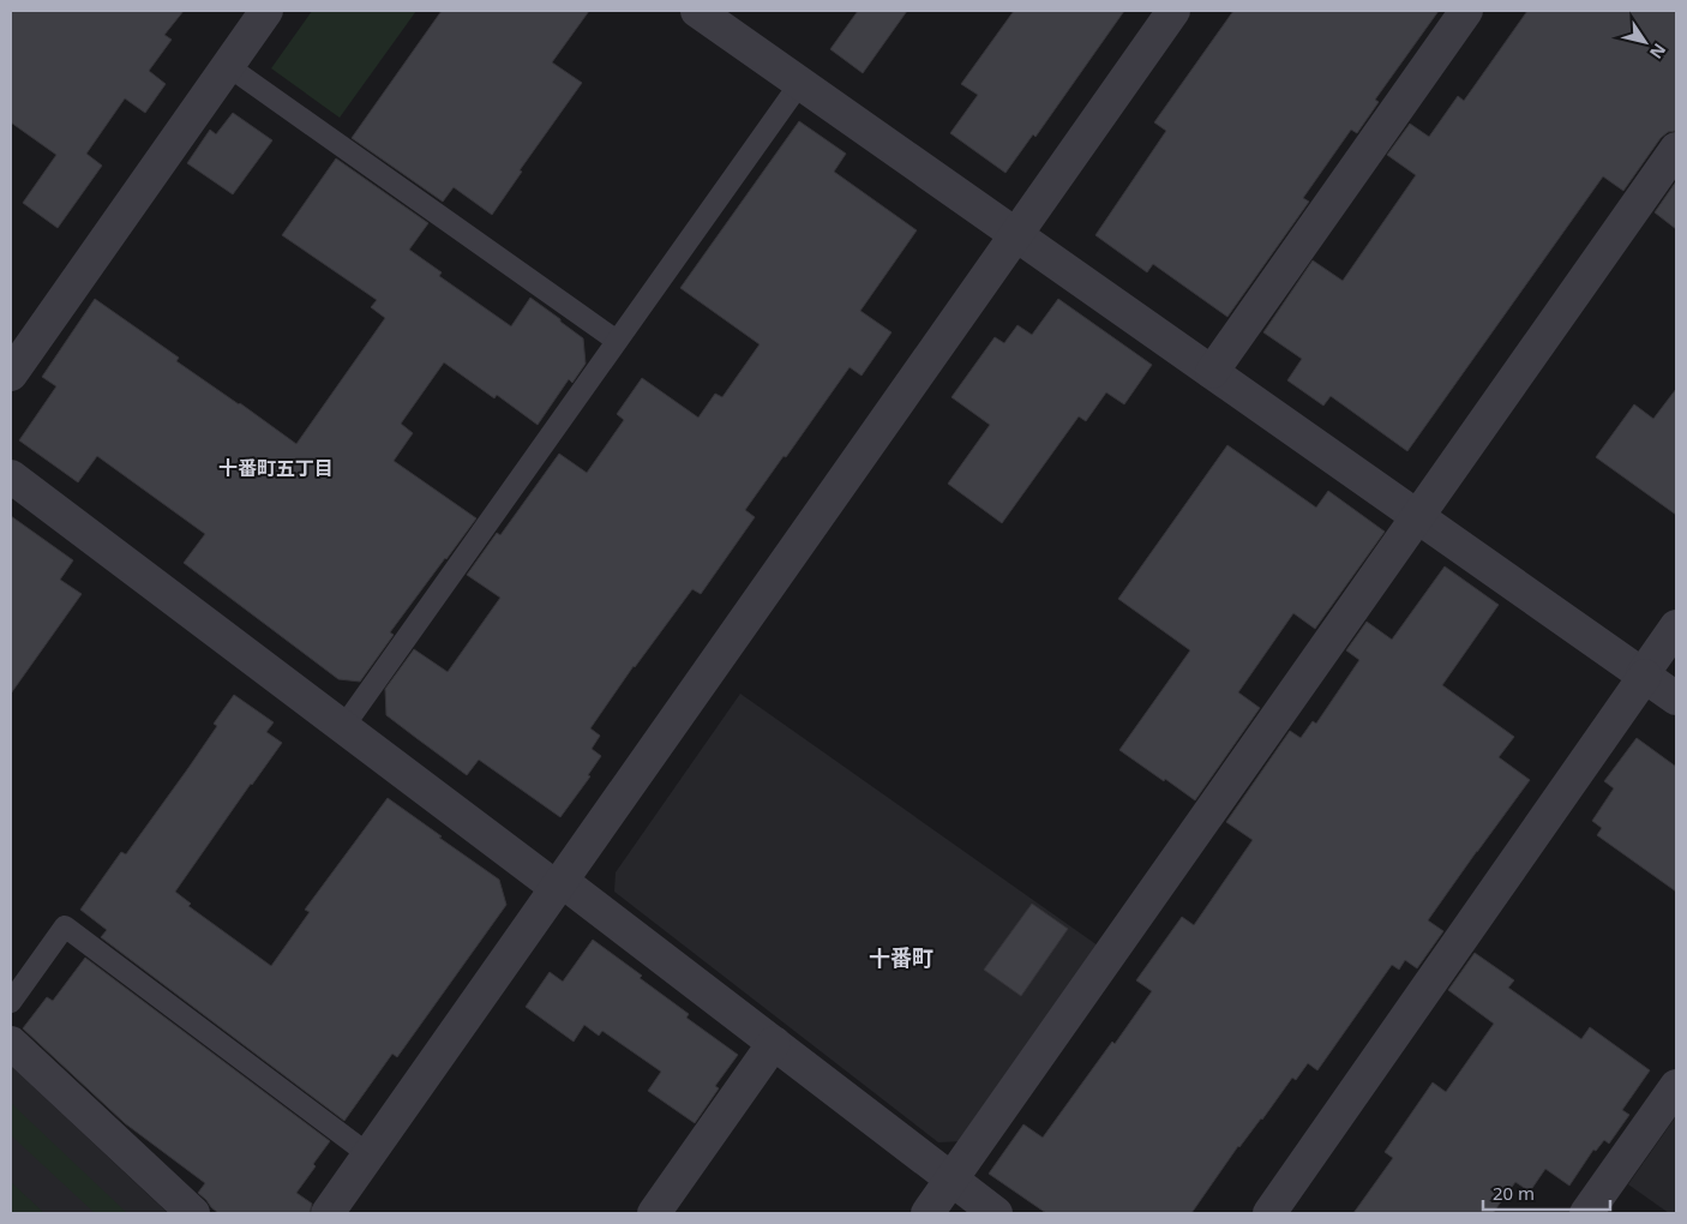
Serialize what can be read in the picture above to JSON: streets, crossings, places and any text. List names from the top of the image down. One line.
{"districts":["十番町五丁目","十番町"],"scale_bar":"20 m","north":"bottom right"}
